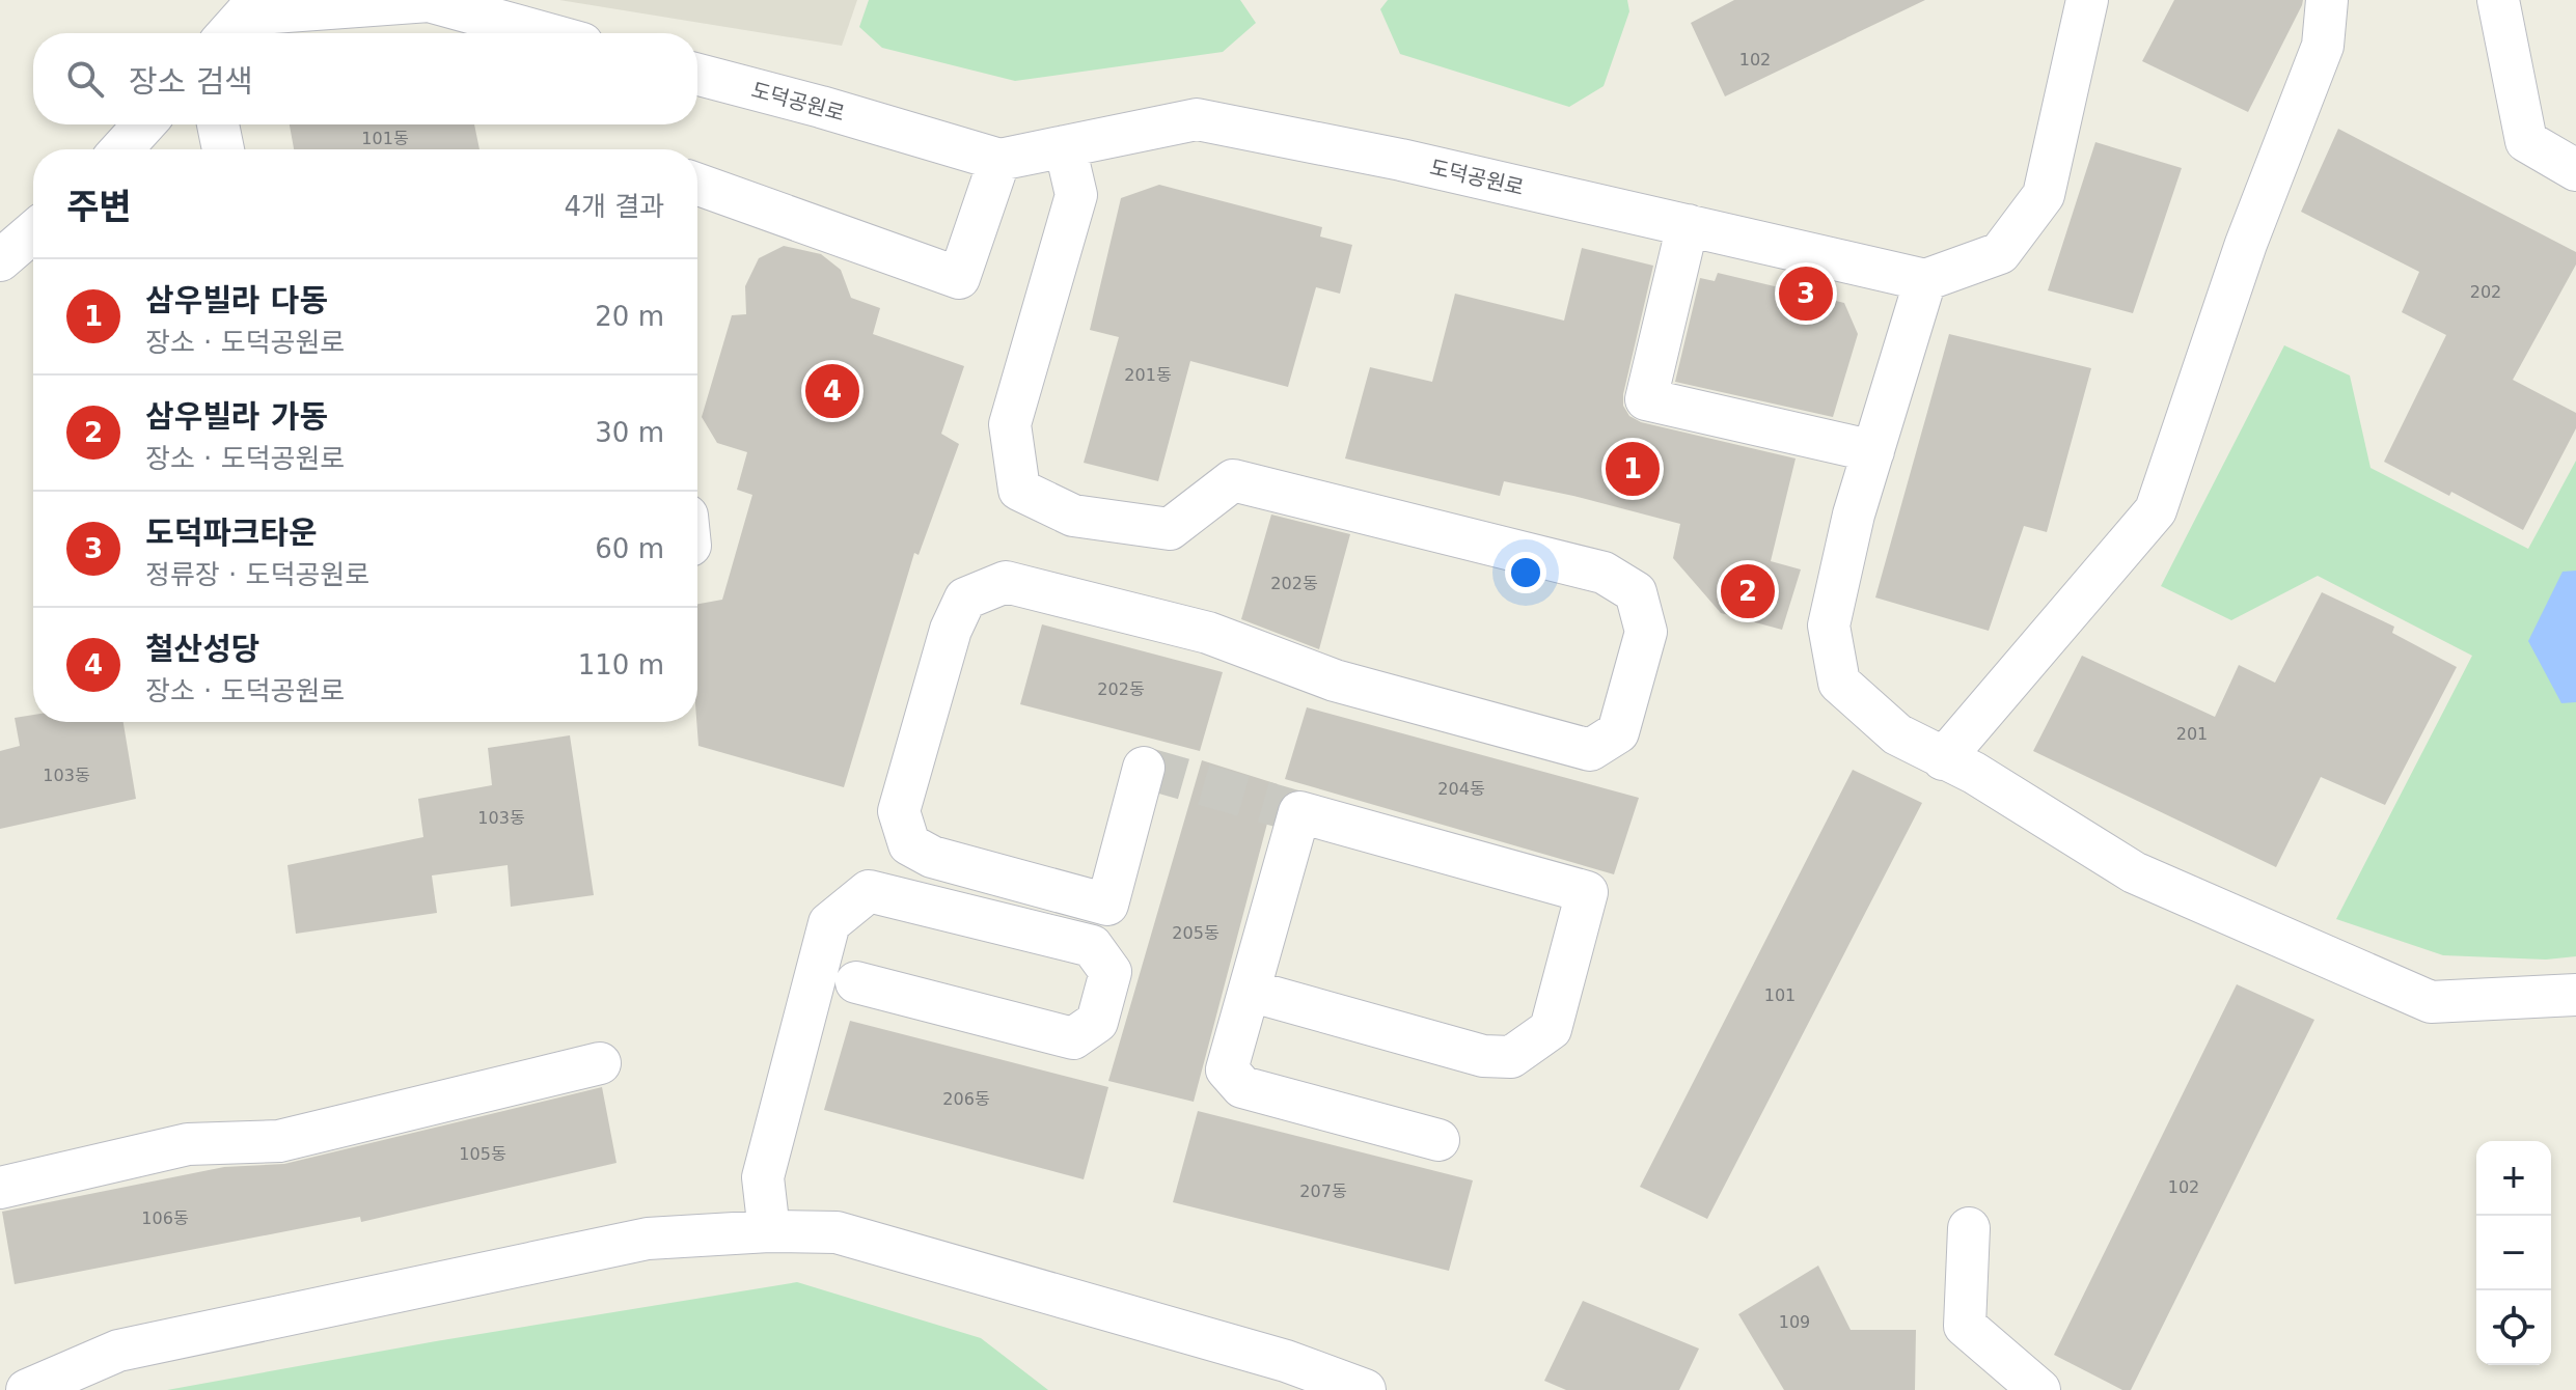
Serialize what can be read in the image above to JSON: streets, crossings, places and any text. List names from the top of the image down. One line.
{"streets":{"street":["도덕공원로"]},"house_numbers":["102","101동","202","201동","202동","202동","201","103동","204동","103동","205동","101","206동","105동","102","207동","106동","109"],"page":{"search":"장소 검색","heading":["주변","4개 결과"],"list":[{"mark":"1","name":"삼우빌라 다동","note":"장소 · 도덕공원로","value":"20 m"},{"mark":"2","name":"삼우빌라 가동","note":"장소 · 도덕공원로","value":"30 m"},{"mark":"3","name":"도덕파크타운","note":"정류장 · 도덕공원로","value":"60 m"},{"mark":"4","name":"철산성당","note":"장소 · 도덕공원로","value":"110 m"}],"pins":["3","4","1","2"],"map_buttons":["+","−"]}}
